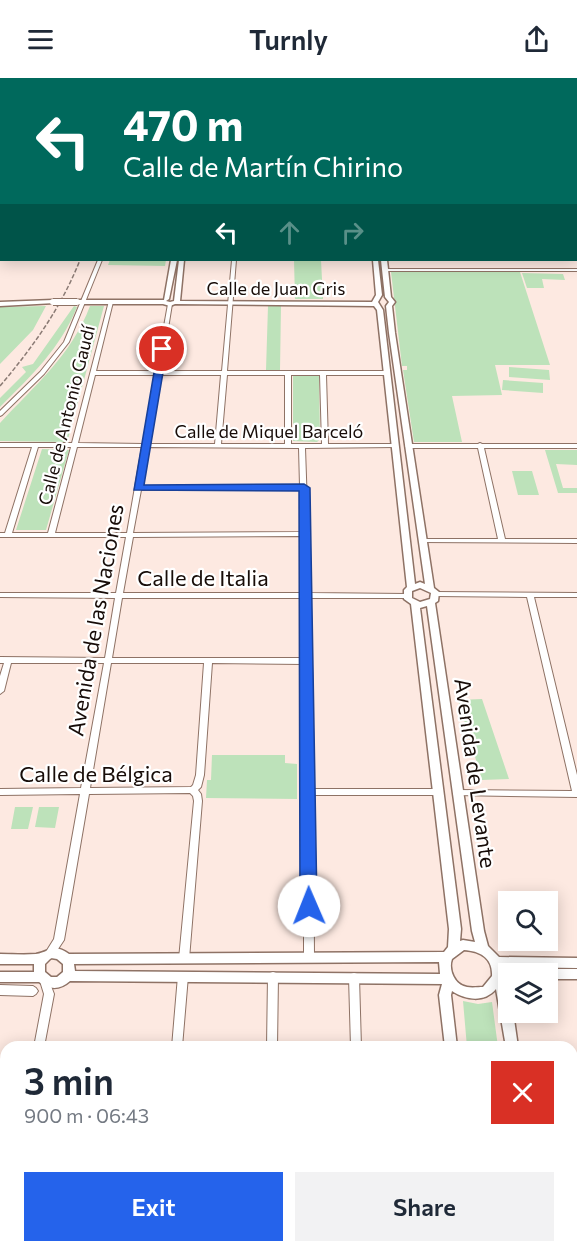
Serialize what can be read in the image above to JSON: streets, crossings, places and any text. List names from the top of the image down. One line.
{"streets":{"street":["Calle de Juan Gris","Calle de Antonio Gaudí","Calle de Miquel Barceló","Calle de Italia","Avenida de las Naciones","Calle de Bélgica","Avenida de Levante"]},"crossings":[["Calle de Juan Gris","Calle de Antonio Gaudí"],["Calle de Juan Gris","Avenida de las Naciones"],["Calle de Juan Gris","Avenida de Levante"],["Calle de Antonio Gaudí","Calle de Miquel Barceló"],["Calle de Miquel Barceló","Avenida de las Naciones"],["Calle de Italia","Avenida de las Naciones"],["Avenida de las Naciones","Calle de Bélgica"]],"page":{"header":"Turnly","turn":["470 m","Calle de Martín Chirino"],"heading":["3 min","900 m · 06:43"],"buttons":["Exit","Share"]}}
